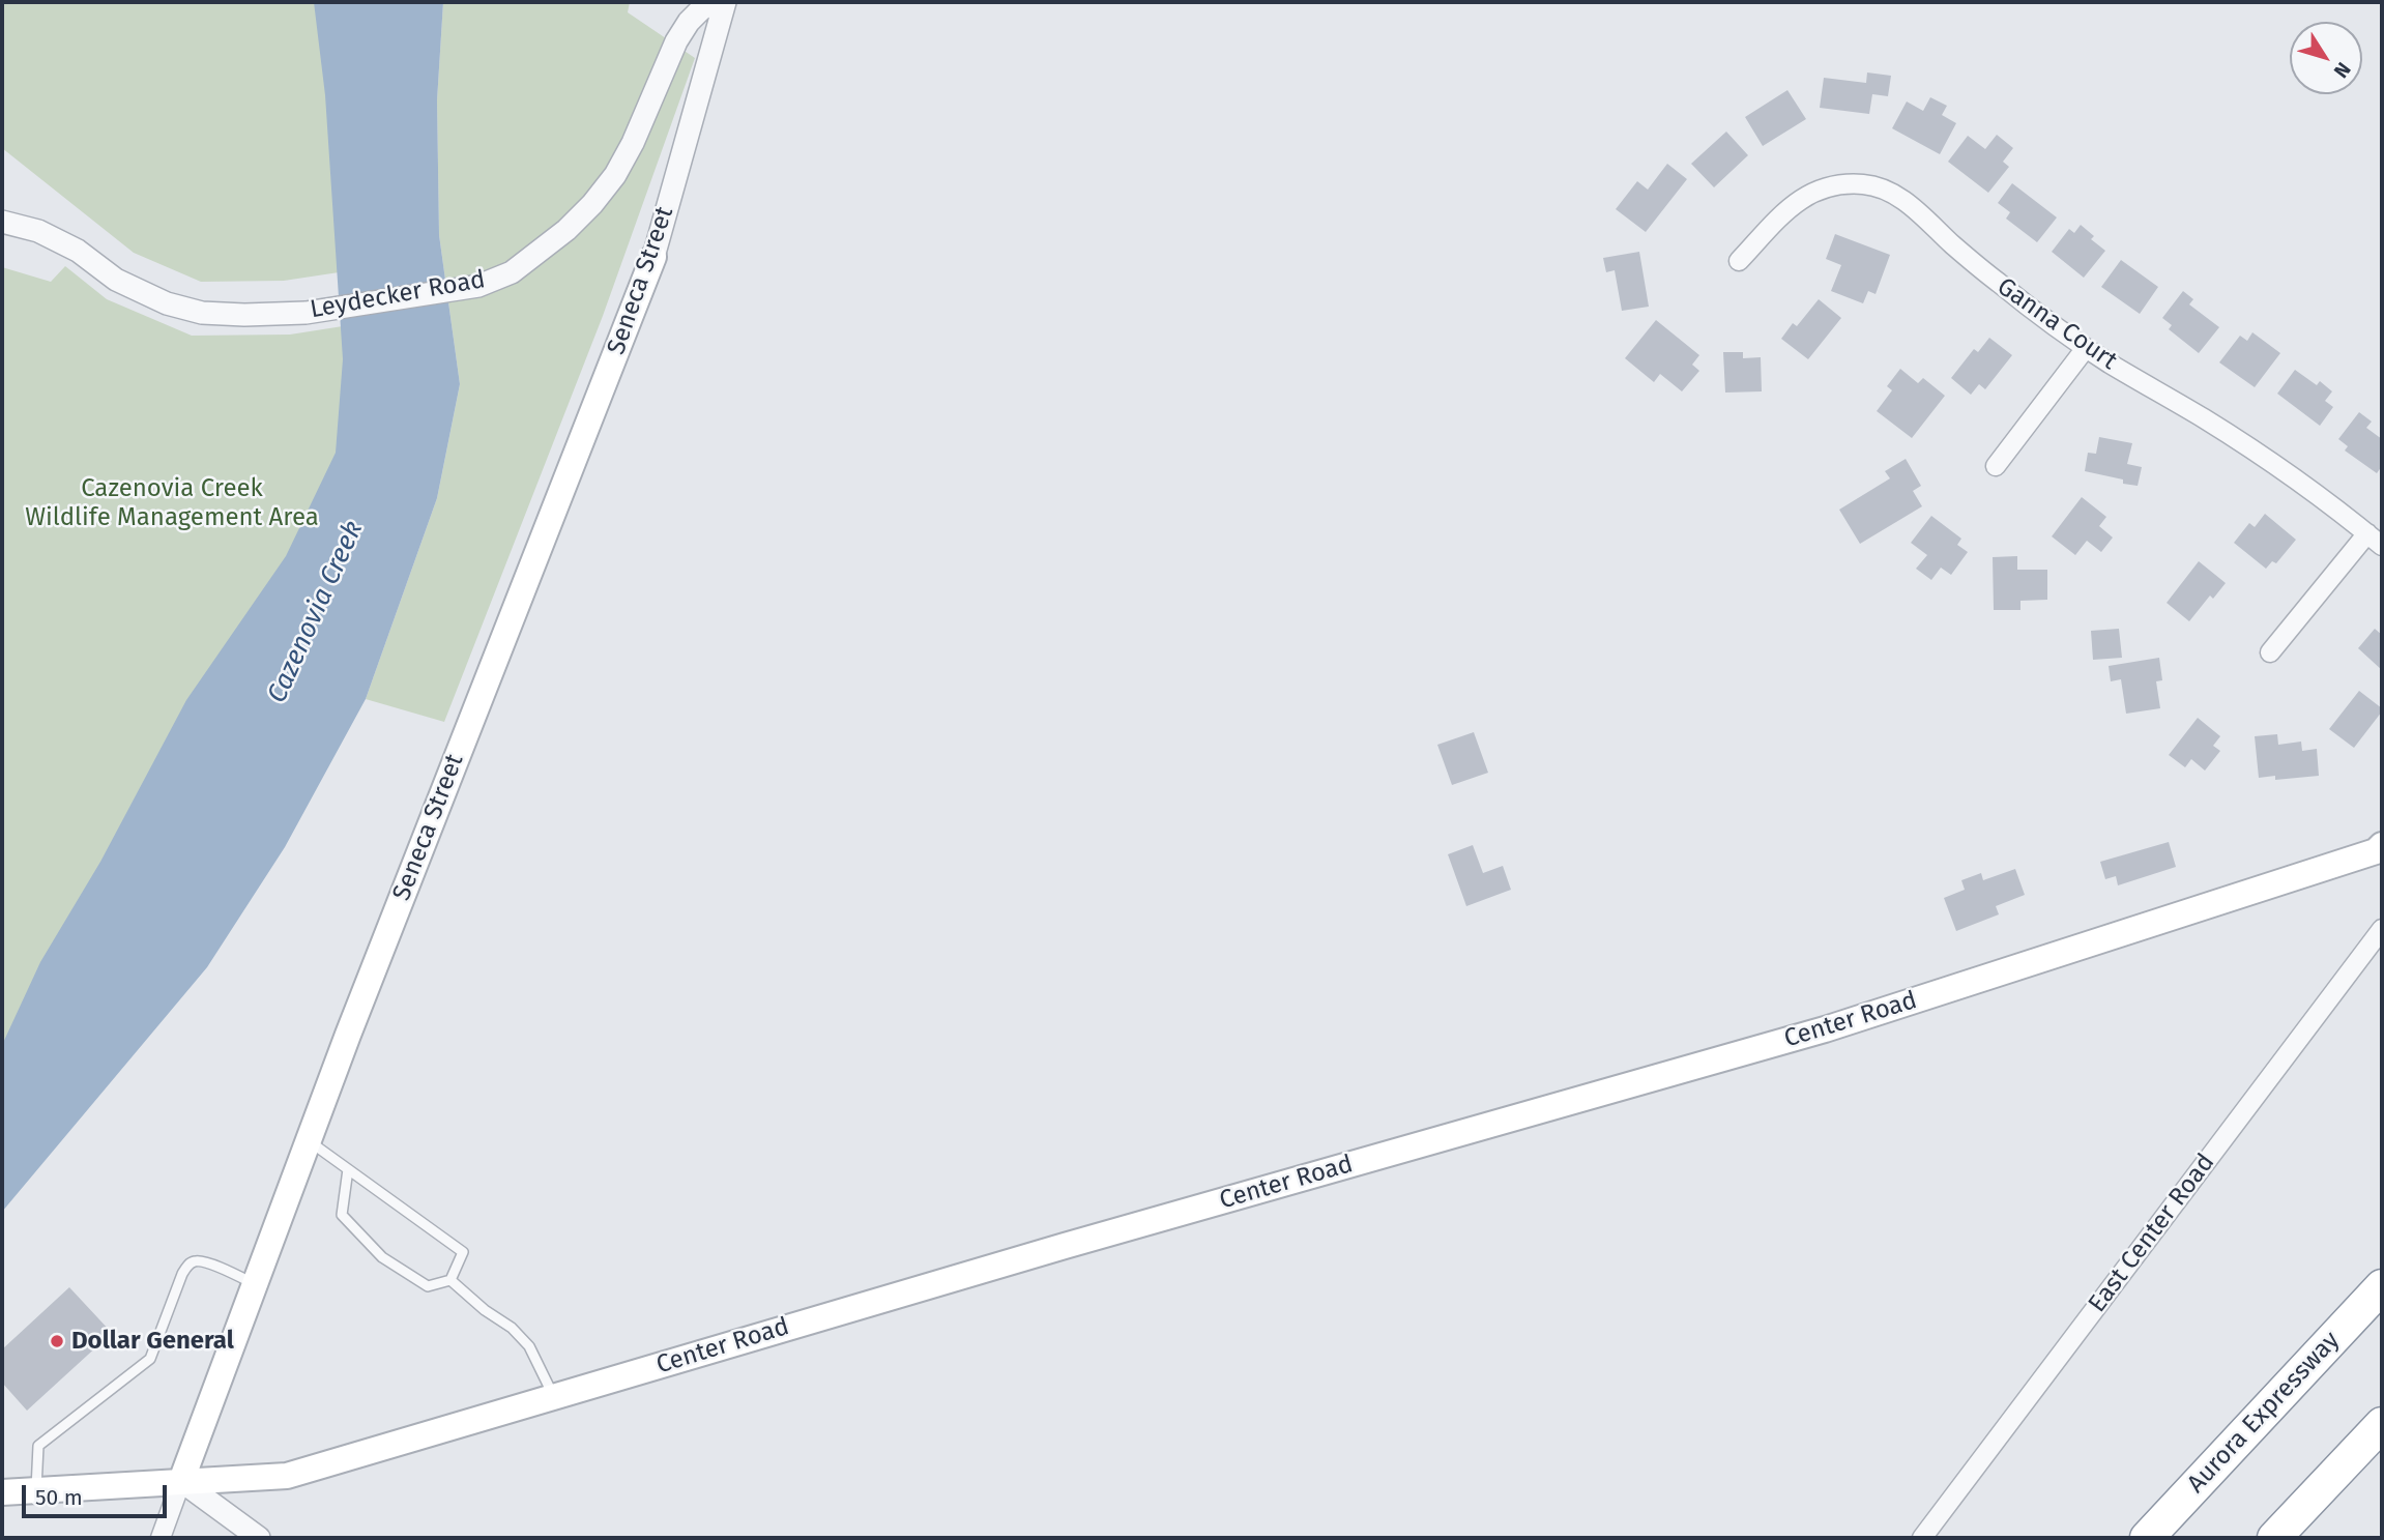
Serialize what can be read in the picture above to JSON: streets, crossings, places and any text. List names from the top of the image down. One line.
{"streets":{"highway":["Aurora Expressway"],"main road":["Seneca Street","Center Road"],"street":["Leydecker Road","Ganna Court","East Center Road"]},"crossings":[["Seneca Street","Center Road"]],"water":["Cazenovia Creek"],"parks":["Cazenovia Creek Wildlife Management Area"],"places":["Dollar General"],"scale_bar":"50 m","north":"bottom right"}
